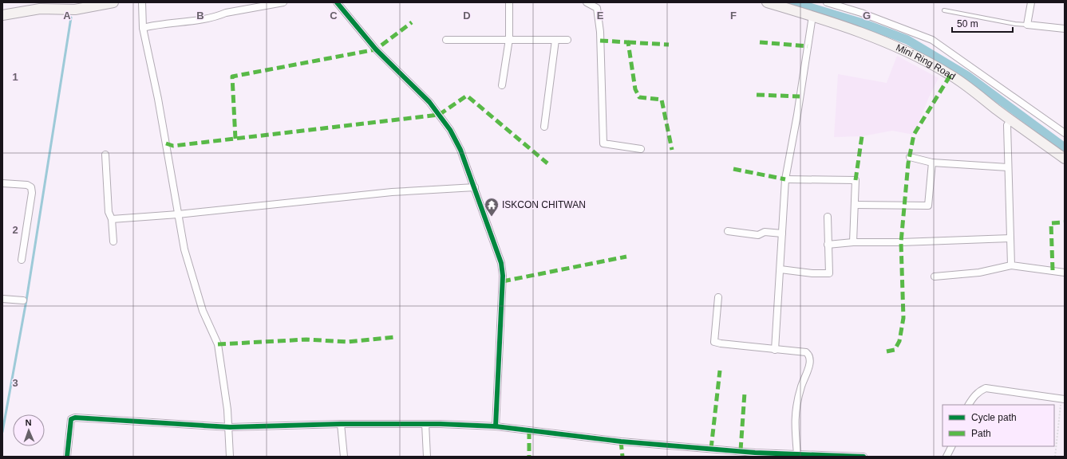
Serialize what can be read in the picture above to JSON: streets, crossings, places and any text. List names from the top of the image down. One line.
{"streets":{"main road":["Mini Ring Road"]},"places":{"temple":["ISKCON CHITWAN"]},"legend":["Cycle path","Path"],"scale_bar":"50 m","north":"top","grid":{"columns":["A","B","C","D","E","F","G"],"rows":["1","2","3"]}}
